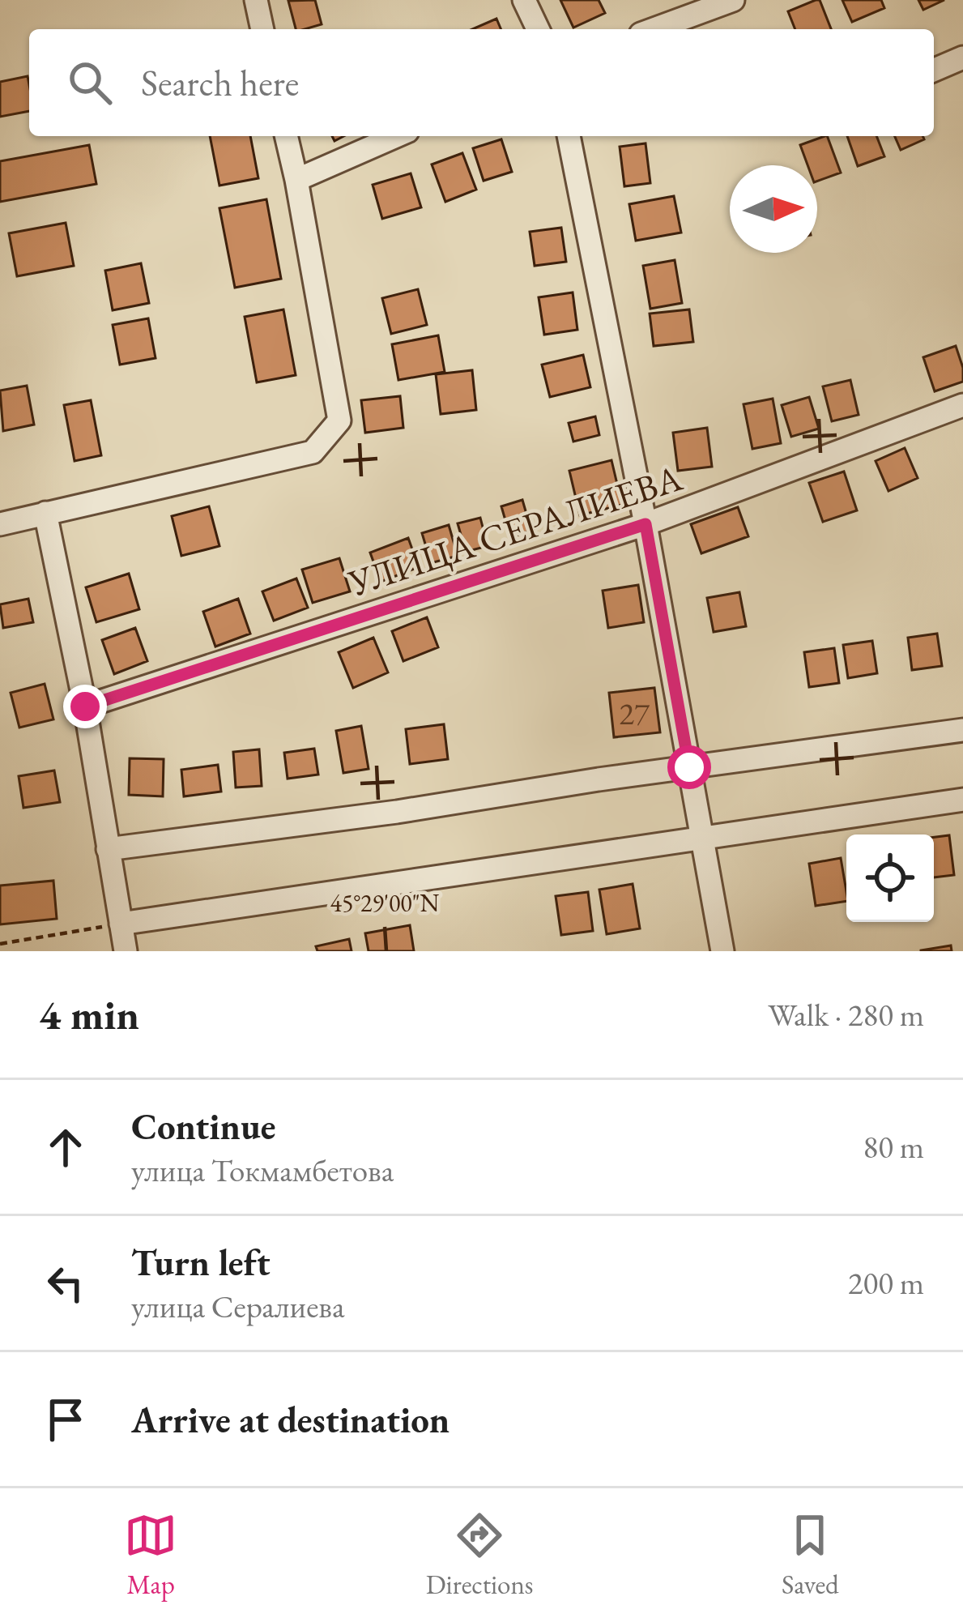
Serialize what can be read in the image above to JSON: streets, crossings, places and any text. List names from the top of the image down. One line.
{"streets":{"street":["УЛИЦА СЕРАЛИЕВА"]},"house_numbers":["27"],"north":"right","page":{"search":"Search here","heading":["4 min","Walk · 280 m"],"list":[["Continue","улица Токмамбетова","80 m"],["Turn left","улица Сералиева","200 m"],"Arrive at destination"],"nav":["Map","Directions","Saved"]},"coordinates":["45°29'00\"N"]}
